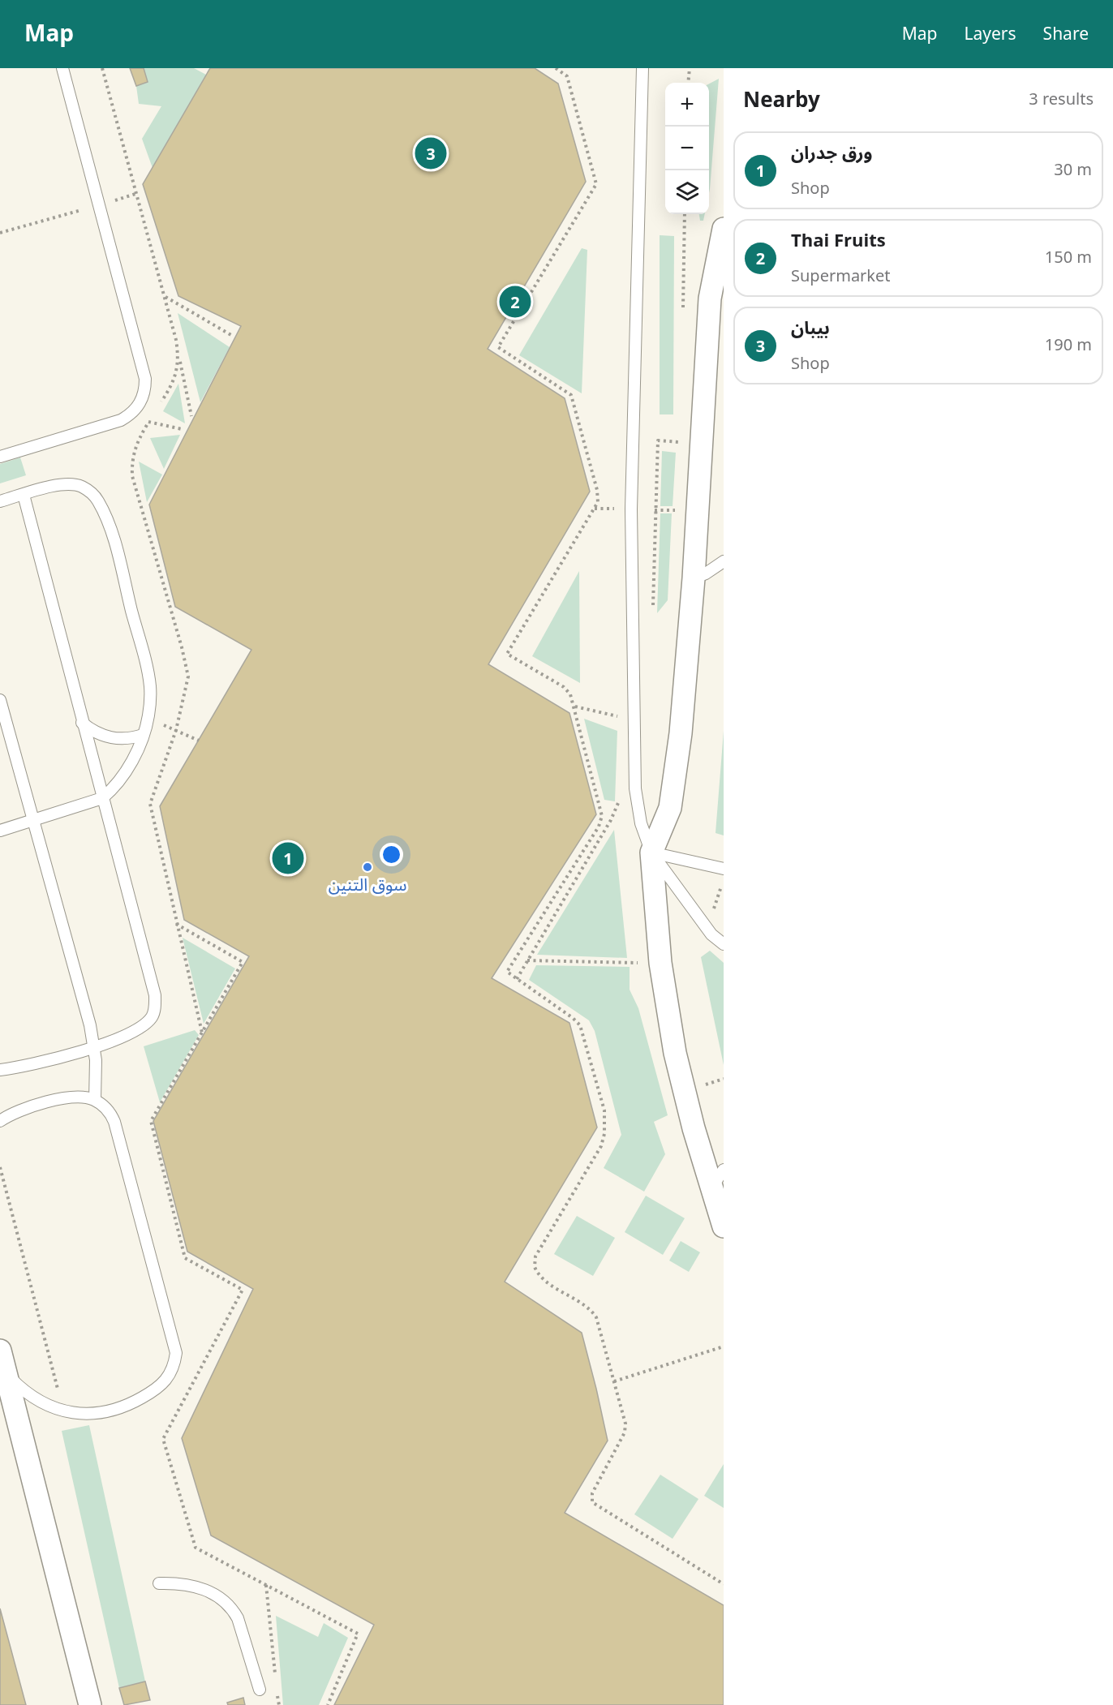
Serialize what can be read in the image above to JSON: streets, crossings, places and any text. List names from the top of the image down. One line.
{"places":["سوق التنين"],"page":{"header":"Map","nav":["Map","Layers","Share"],"heading":["Nearby","3 results"],"map_buttons":["+","−"],"list":[{"mark":"1","name":"ورق جدران","note":"Shop","value":"30 m"},{"mark":"2","name":"Thai Fruits","note":"Supermarket","value":"150 m"},{"mark":"3","name":"بيبان","note":"Shop","value":"190 m"}],"pins":["3","2","1"]}}
